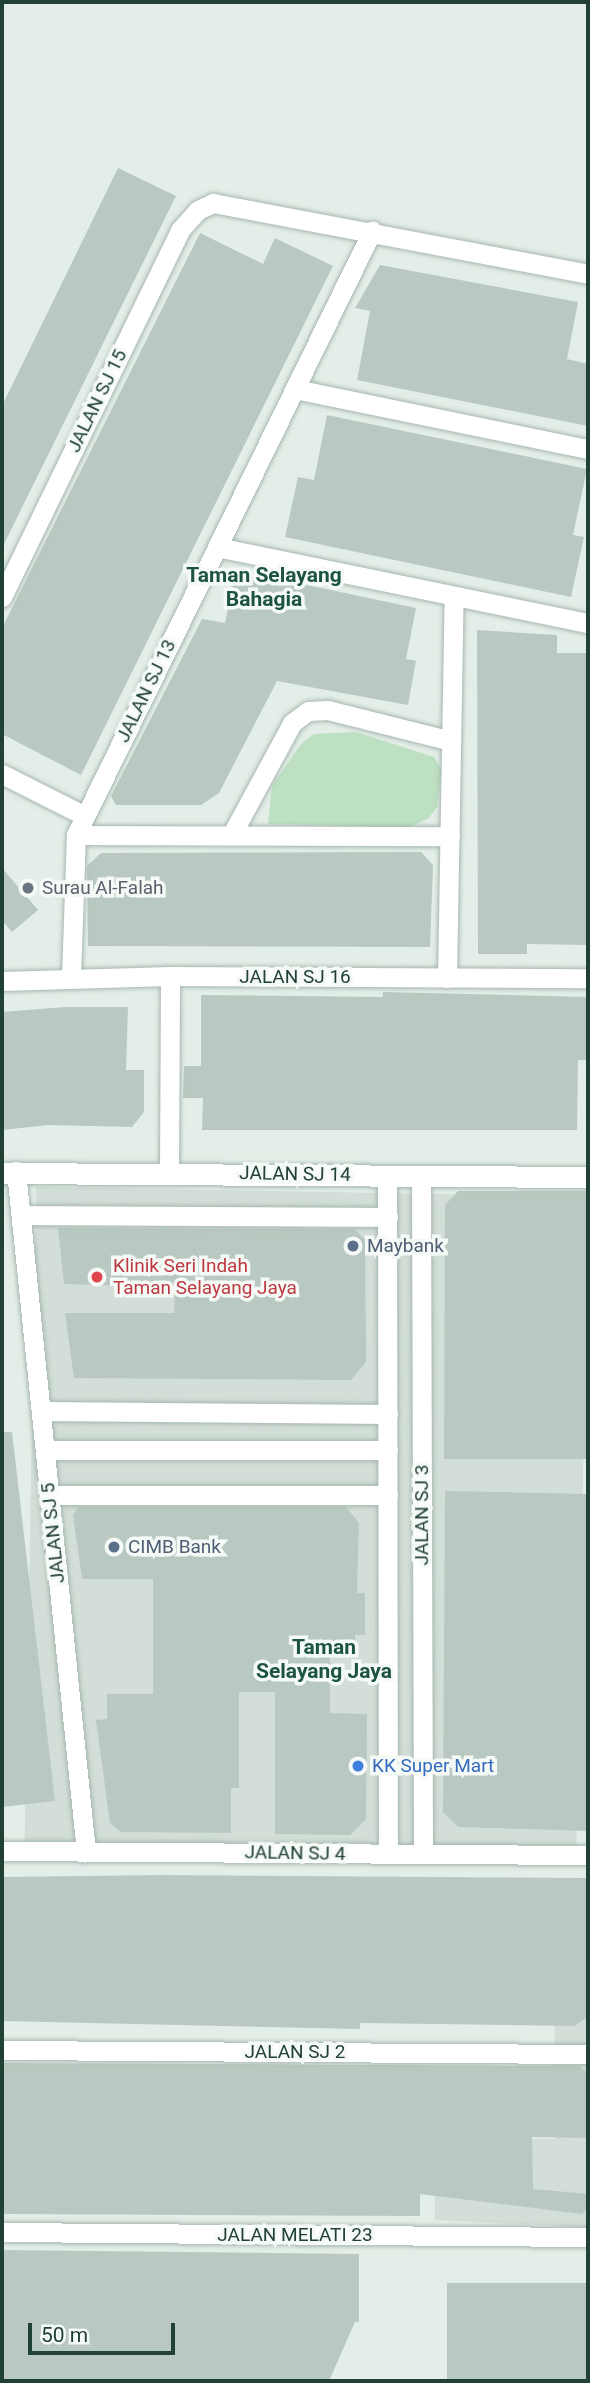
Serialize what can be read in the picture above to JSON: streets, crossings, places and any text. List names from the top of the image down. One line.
{"streets":{"street":["JALAN SJ 15","JALAN SJ 13","JALAN SJ 16","JALAN SJ 14","JALAN SJ 3","JALAN SJ 5","JALAN SJ 4","JALAN SJ 2","JALAN MELATI 23"]},"crossings":[["JALAN SJ 15","JALAN SJ 13"],["JALAN SJ 13","JALAN SJ 16"],["JALAN SJ 14","JALAN SJ 3"],["JALAN SJ 14","JALAN SJ 5"],["JALAN SJ 3","JALAN SJ 4"],["JALAN SJ 5","JALAN SJ 4"]],"districts":["Taman Selayang Bahagia","Taman Selayang Jaya"],"places":["Surau Al-Falah","Maybank","Klinik Seri Indah Taman Selayang Jaya","CIMB Bank","KK Super Mart"],"scale_bar":"50 m"}
